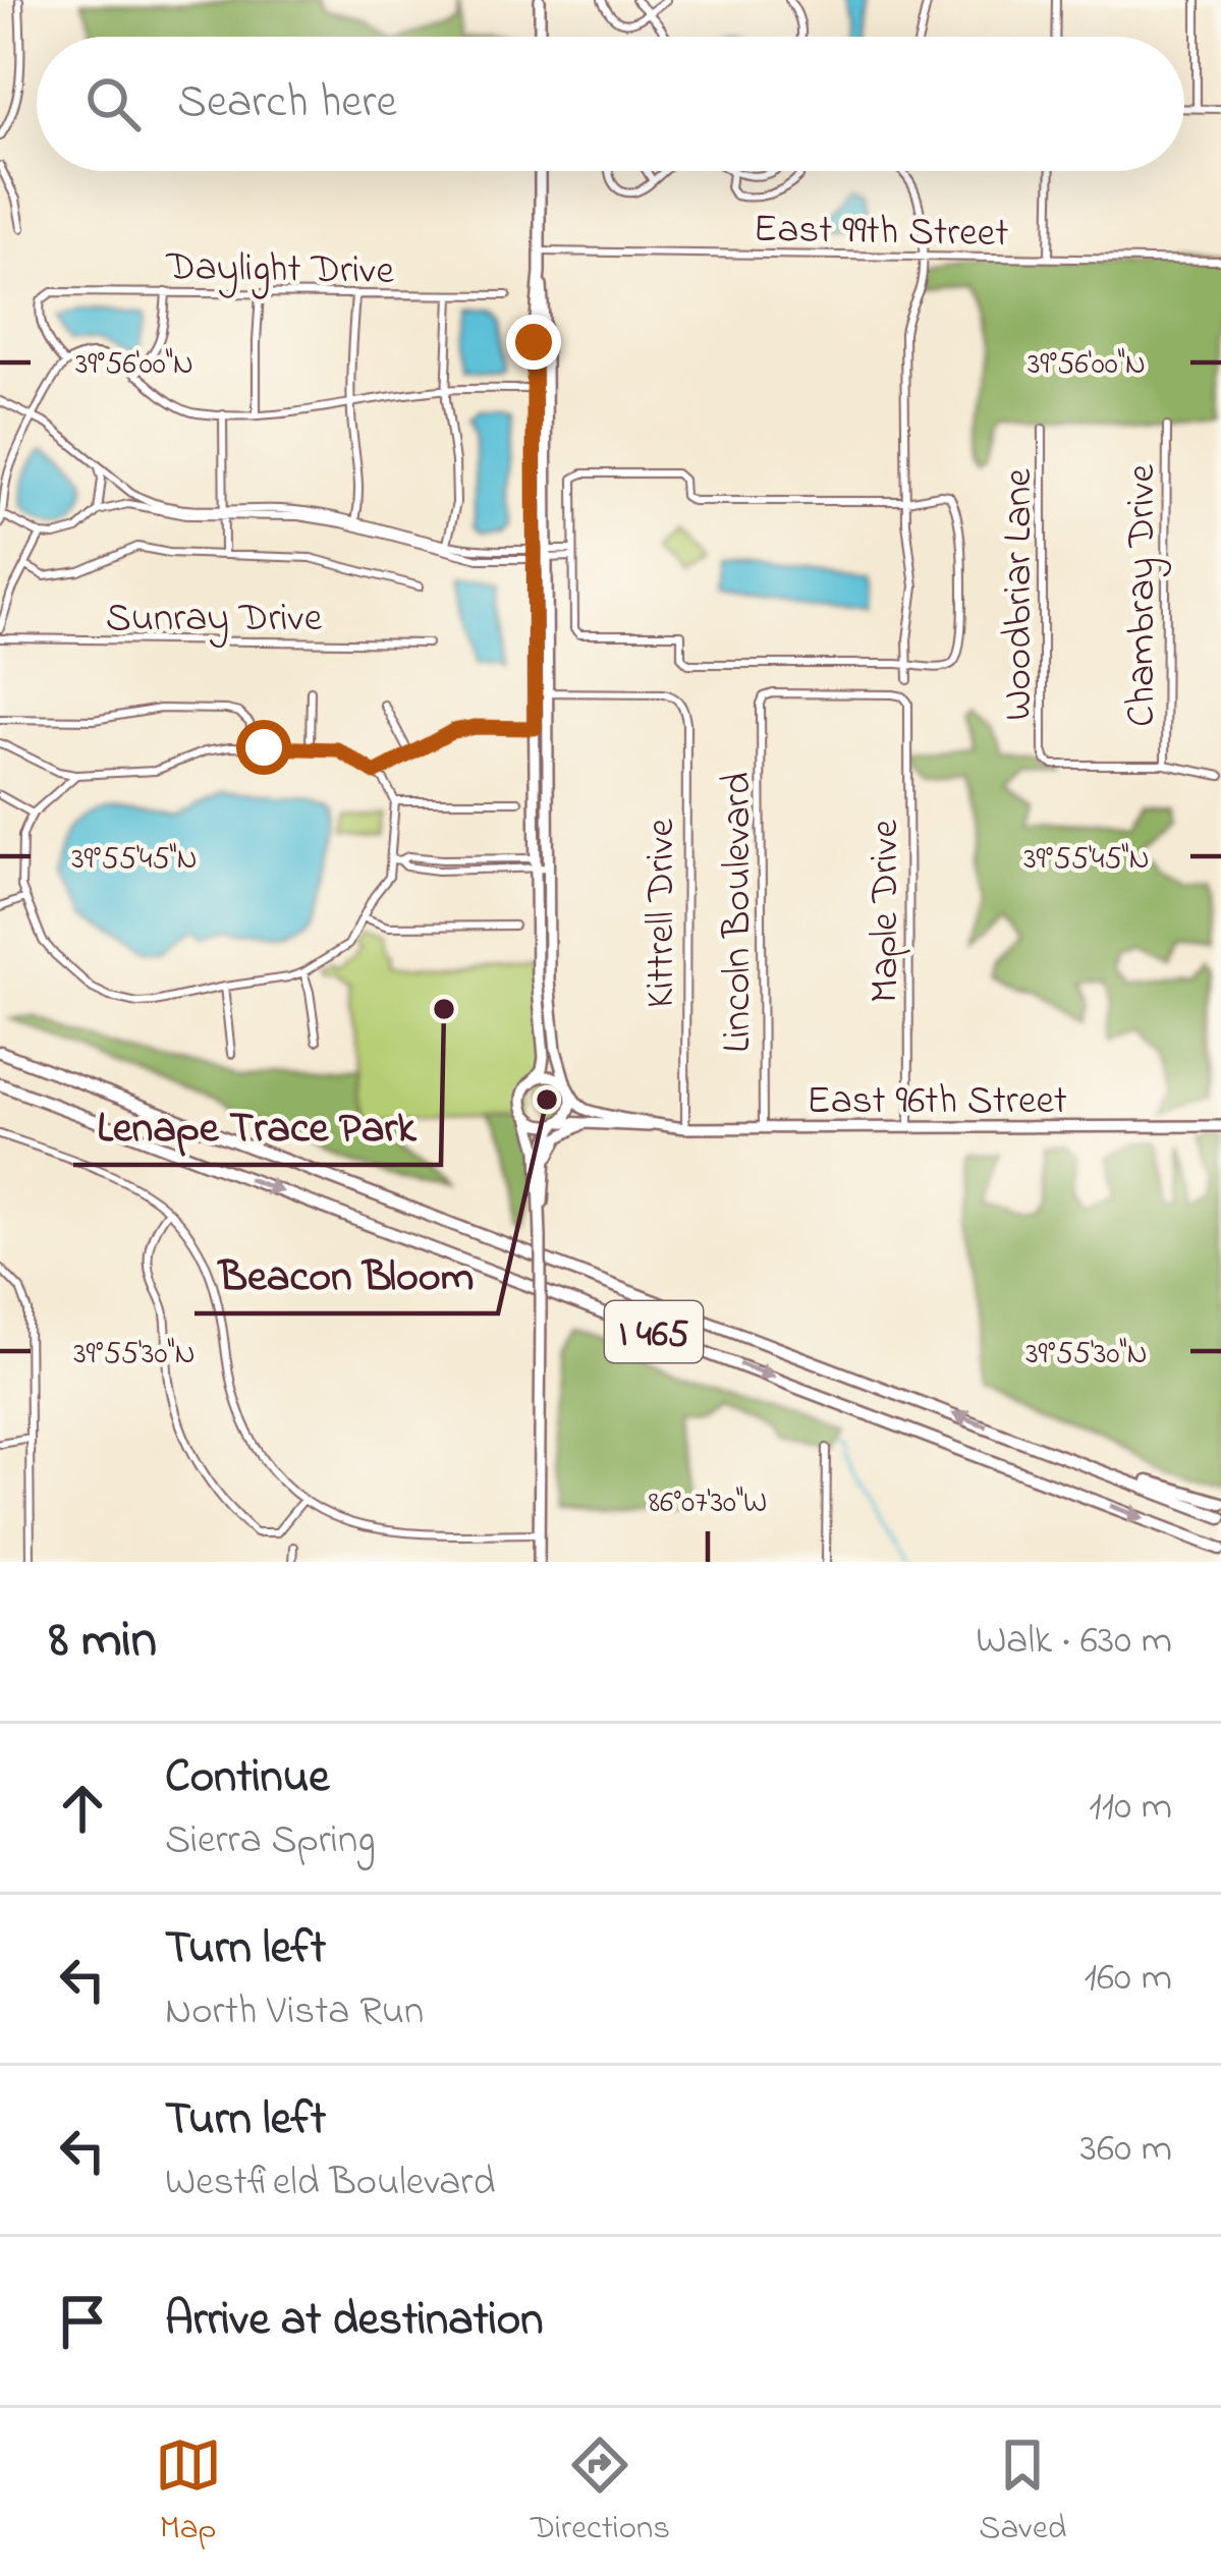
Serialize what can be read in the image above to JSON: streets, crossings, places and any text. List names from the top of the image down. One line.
{"streets":{"highway":["I 465"],"main road":["East 96th Street"],"street":["East 99th Street","Daylight Drive","Woodbriar Lane","Chambray Drive","Sunray Drive","Maple Drive","Lincoln Boulevard","Kittrell Drive"]},"crossings":[["Woodbriar Lane","Chambray Drive"],["Maple Drive","Lincoln Boulevard"],["Maple Drive","East 96th Street"],["Lincoln Boulevard","East 96th Street"],["Kittrell Drive","East 96th Street"]],"places":["Lenape Trace Park","Beacon Bloom"],"page":{"search":"Search here","heading":["8 min","Walk · 630 m"],"list":[["Continue","Sierra Spring","110 m"],["Turn left","North Vista Run","160 m"],["Turn left","Westfield Boulevard","360 m"],"Arrive at destination"],"nav":["Map","Directions","Saved"]},"coordinates":["39°56'00\"N","39°55'45\"N","39°55'30\"N","86°07'30\"W"]}
